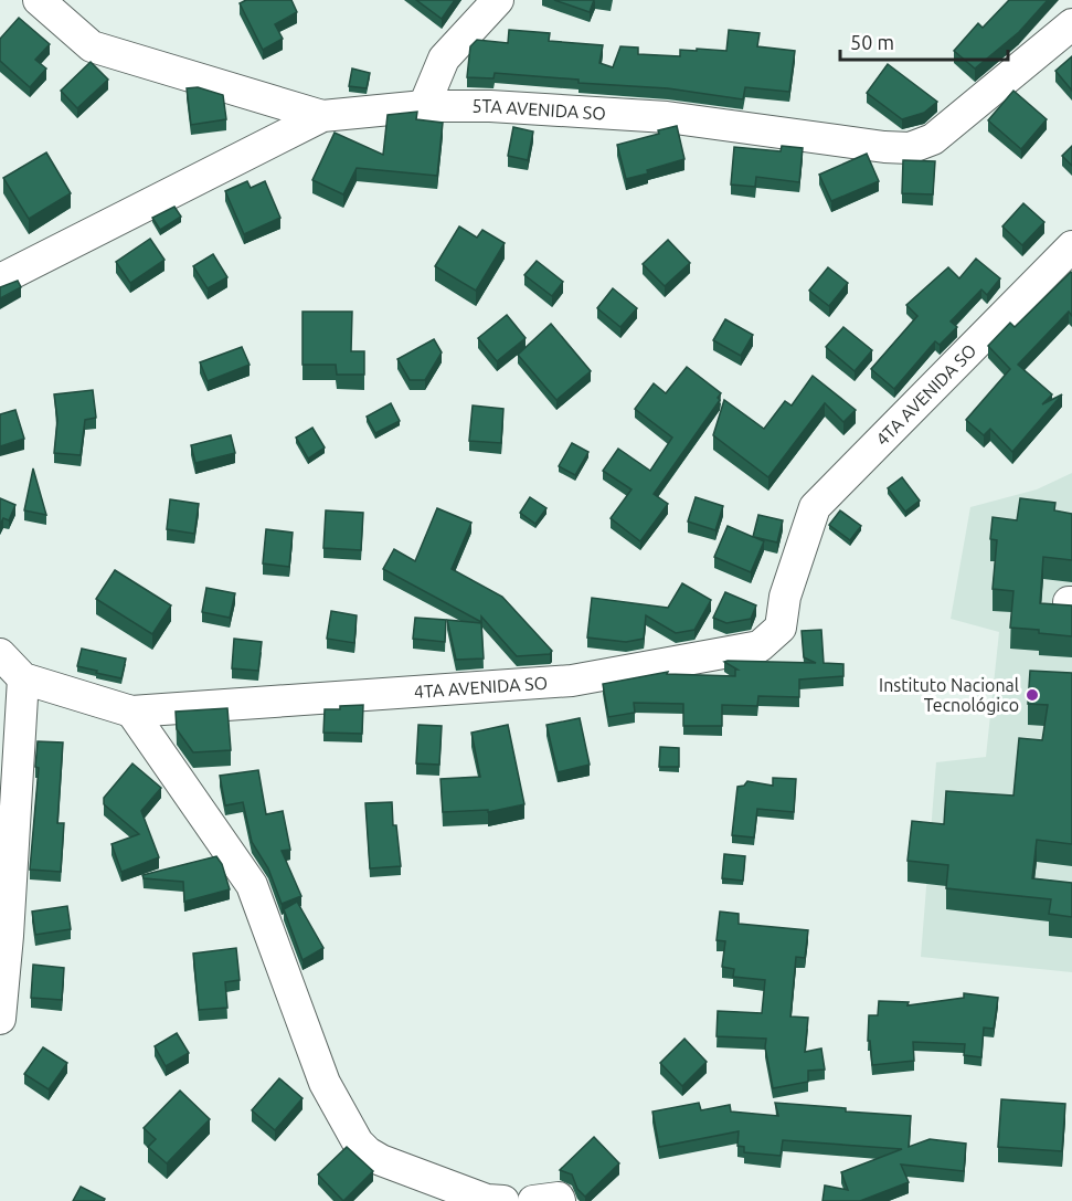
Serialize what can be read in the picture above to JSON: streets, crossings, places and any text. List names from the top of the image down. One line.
{"streets":{"street":["5TA AVENIDA SO","4TA AVENIDA SO"]},"places":["Instituto Nacional Tecnológico"],"scale_bar":"50 m"}
